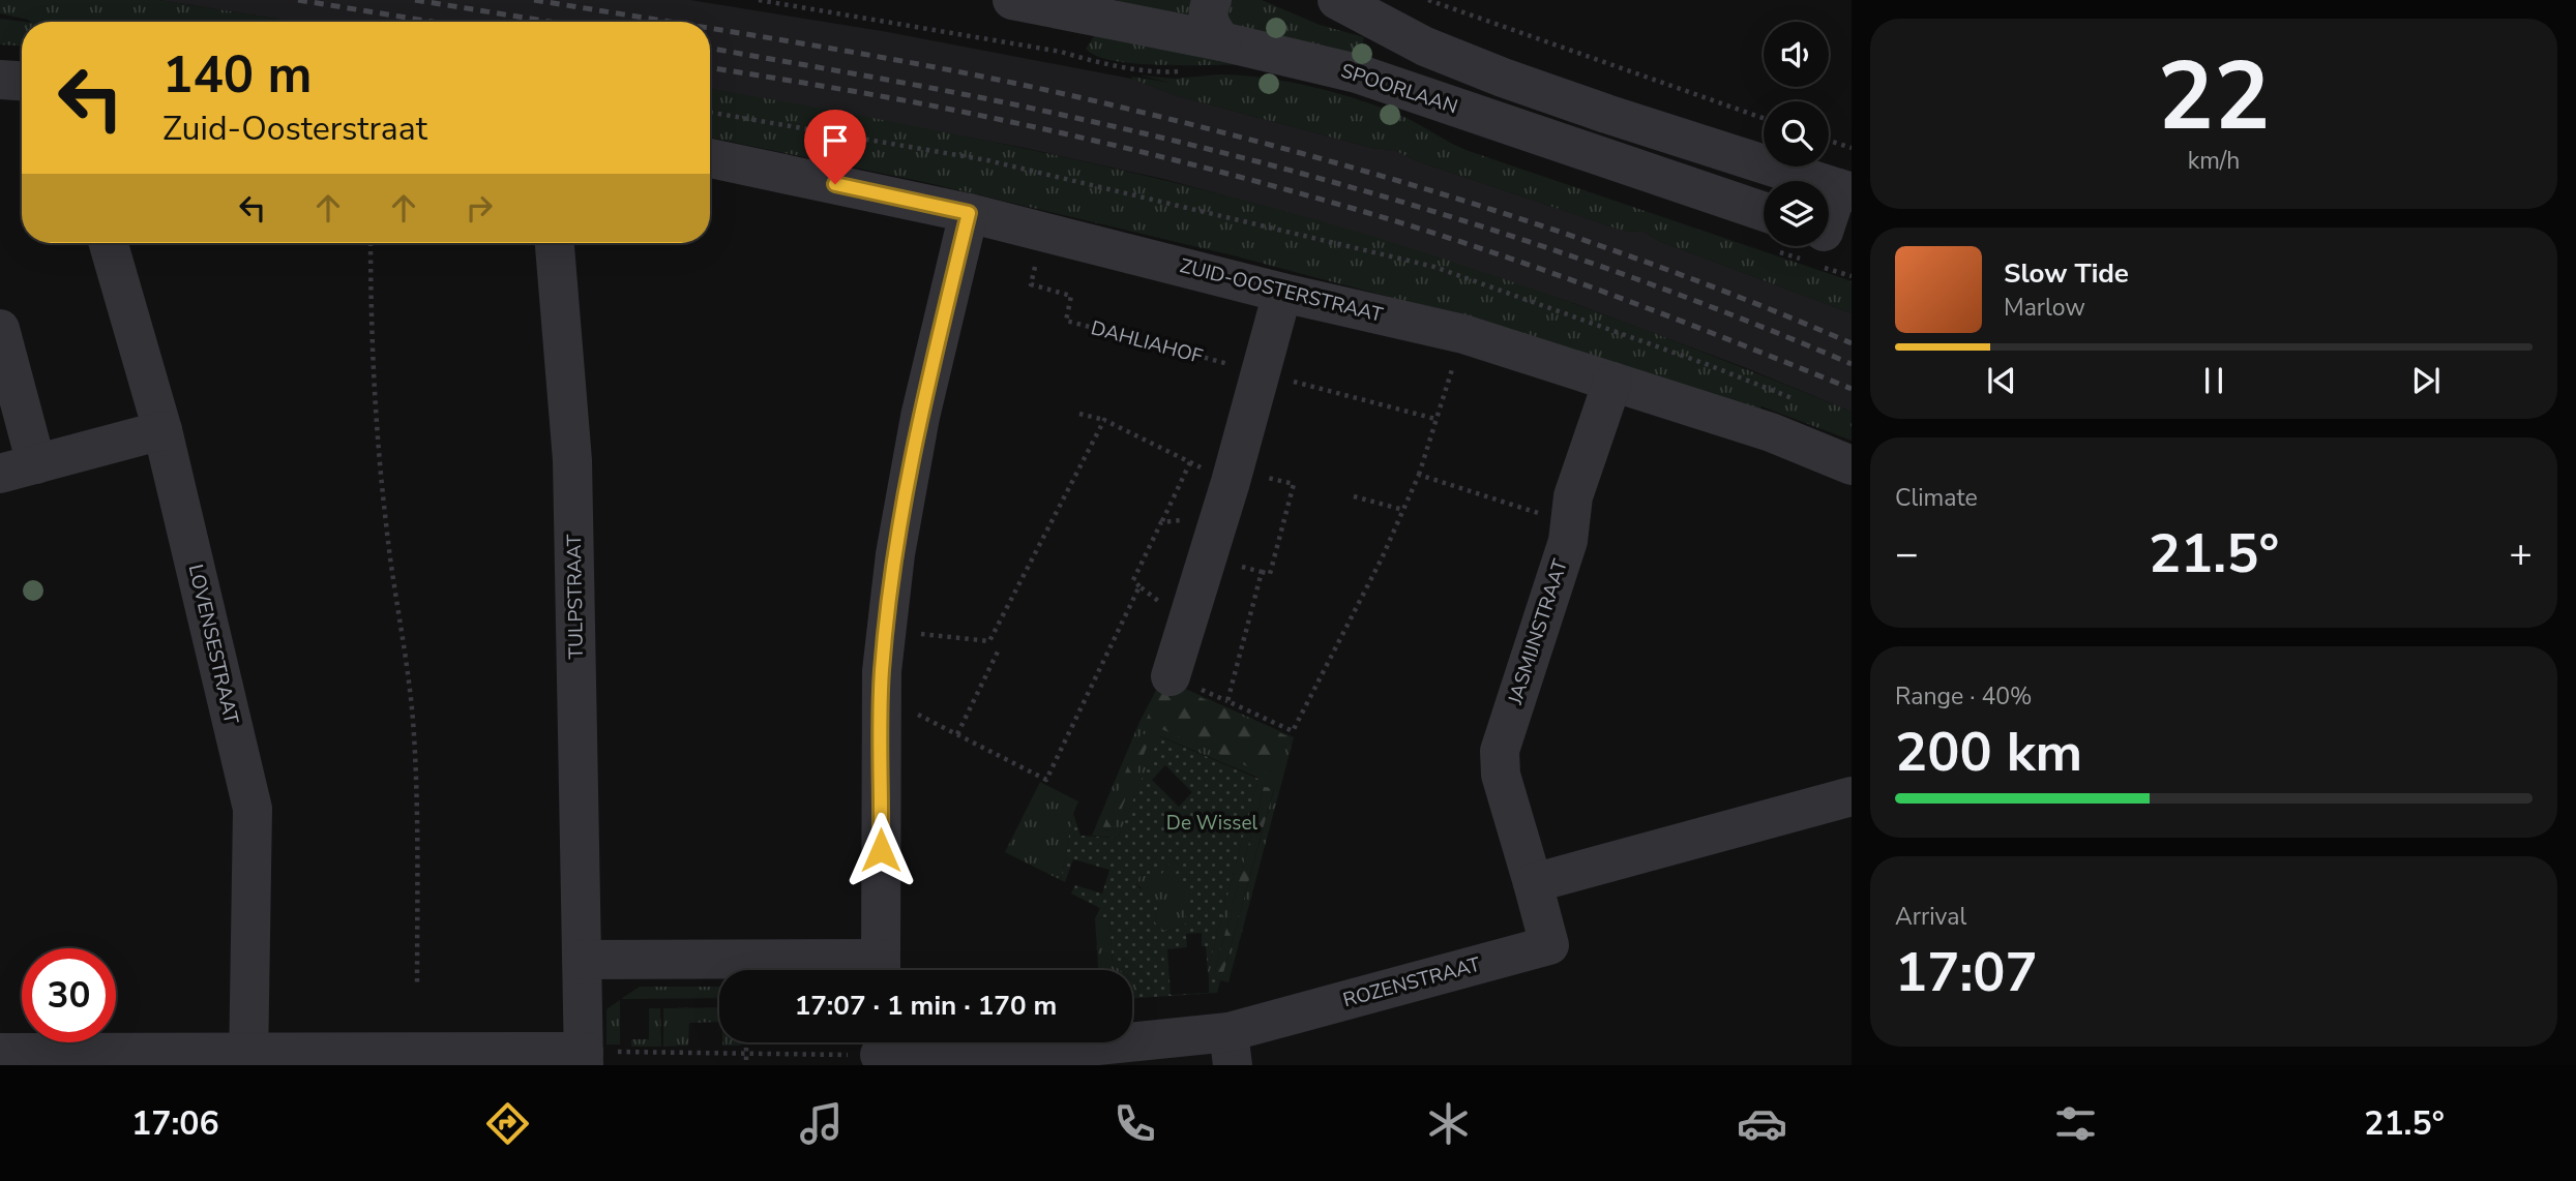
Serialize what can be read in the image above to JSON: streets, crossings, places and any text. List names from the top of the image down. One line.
{"streets":{"street":["SPOORLAAN","ZUID-OOSTERSTRAAT","TULPSTRAAT","JASMIJNSTRAAT","LOVENSESTRAAT","ROZENSTRAAT"],"path":["DAHLIAHOF"]},"crossings":[["ZUID-OOSTERSTRAAT","DAHLIAHOF"],["ZUID-OOSTERSTRAAT","JASMIJNSTRAAT"],["JASMIJNSTRAAT","ROZENSTRAAT"]],"parks":["De Wissel"],"page":{"tile":[["22","km/h"],"Climate",["Range · 40%","200 km"],["Arrival","17:07"]],"turn":["140 m","Zuid-Oosterstraat"],"song":["Slow Tide","Marlow"],"heat":["−","21.5°","+"],"limit":"30","trip":"17:07 · 1 min · 170 m","tabs":["17:06","21.5°"]}}
